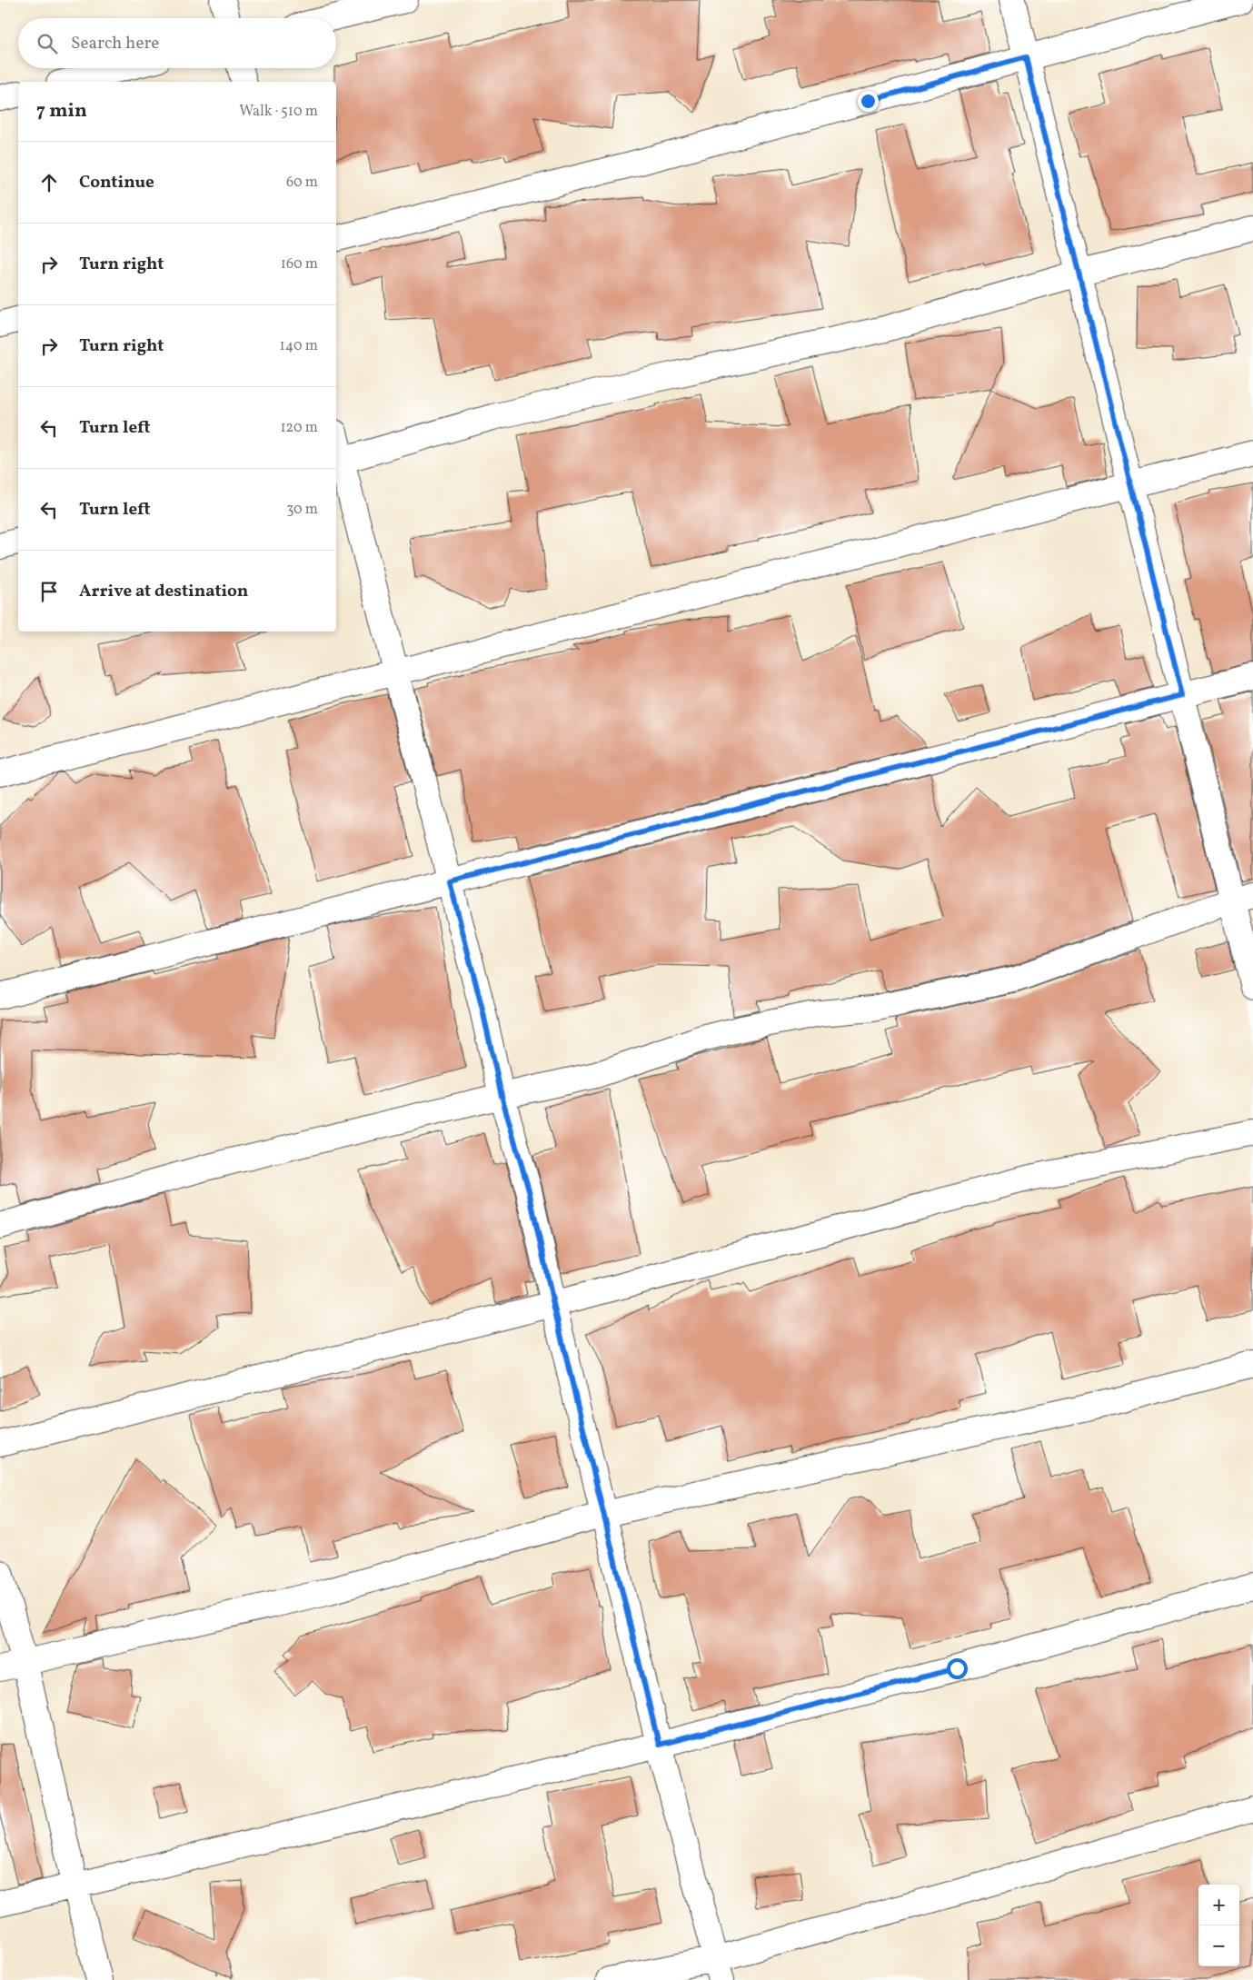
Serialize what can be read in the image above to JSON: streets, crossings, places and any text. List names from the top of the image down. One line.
{"page":{"search":"Search here","heading":["7 min","Walk · 510 m"],"list":[["Continue","60 m"],["Turn right","160 m"],["Turn right","140 m"],["Turn left","120 m"],["Turn left","30 m"],"Arrive at destination"],"map_buttons":["+","−"]}}
